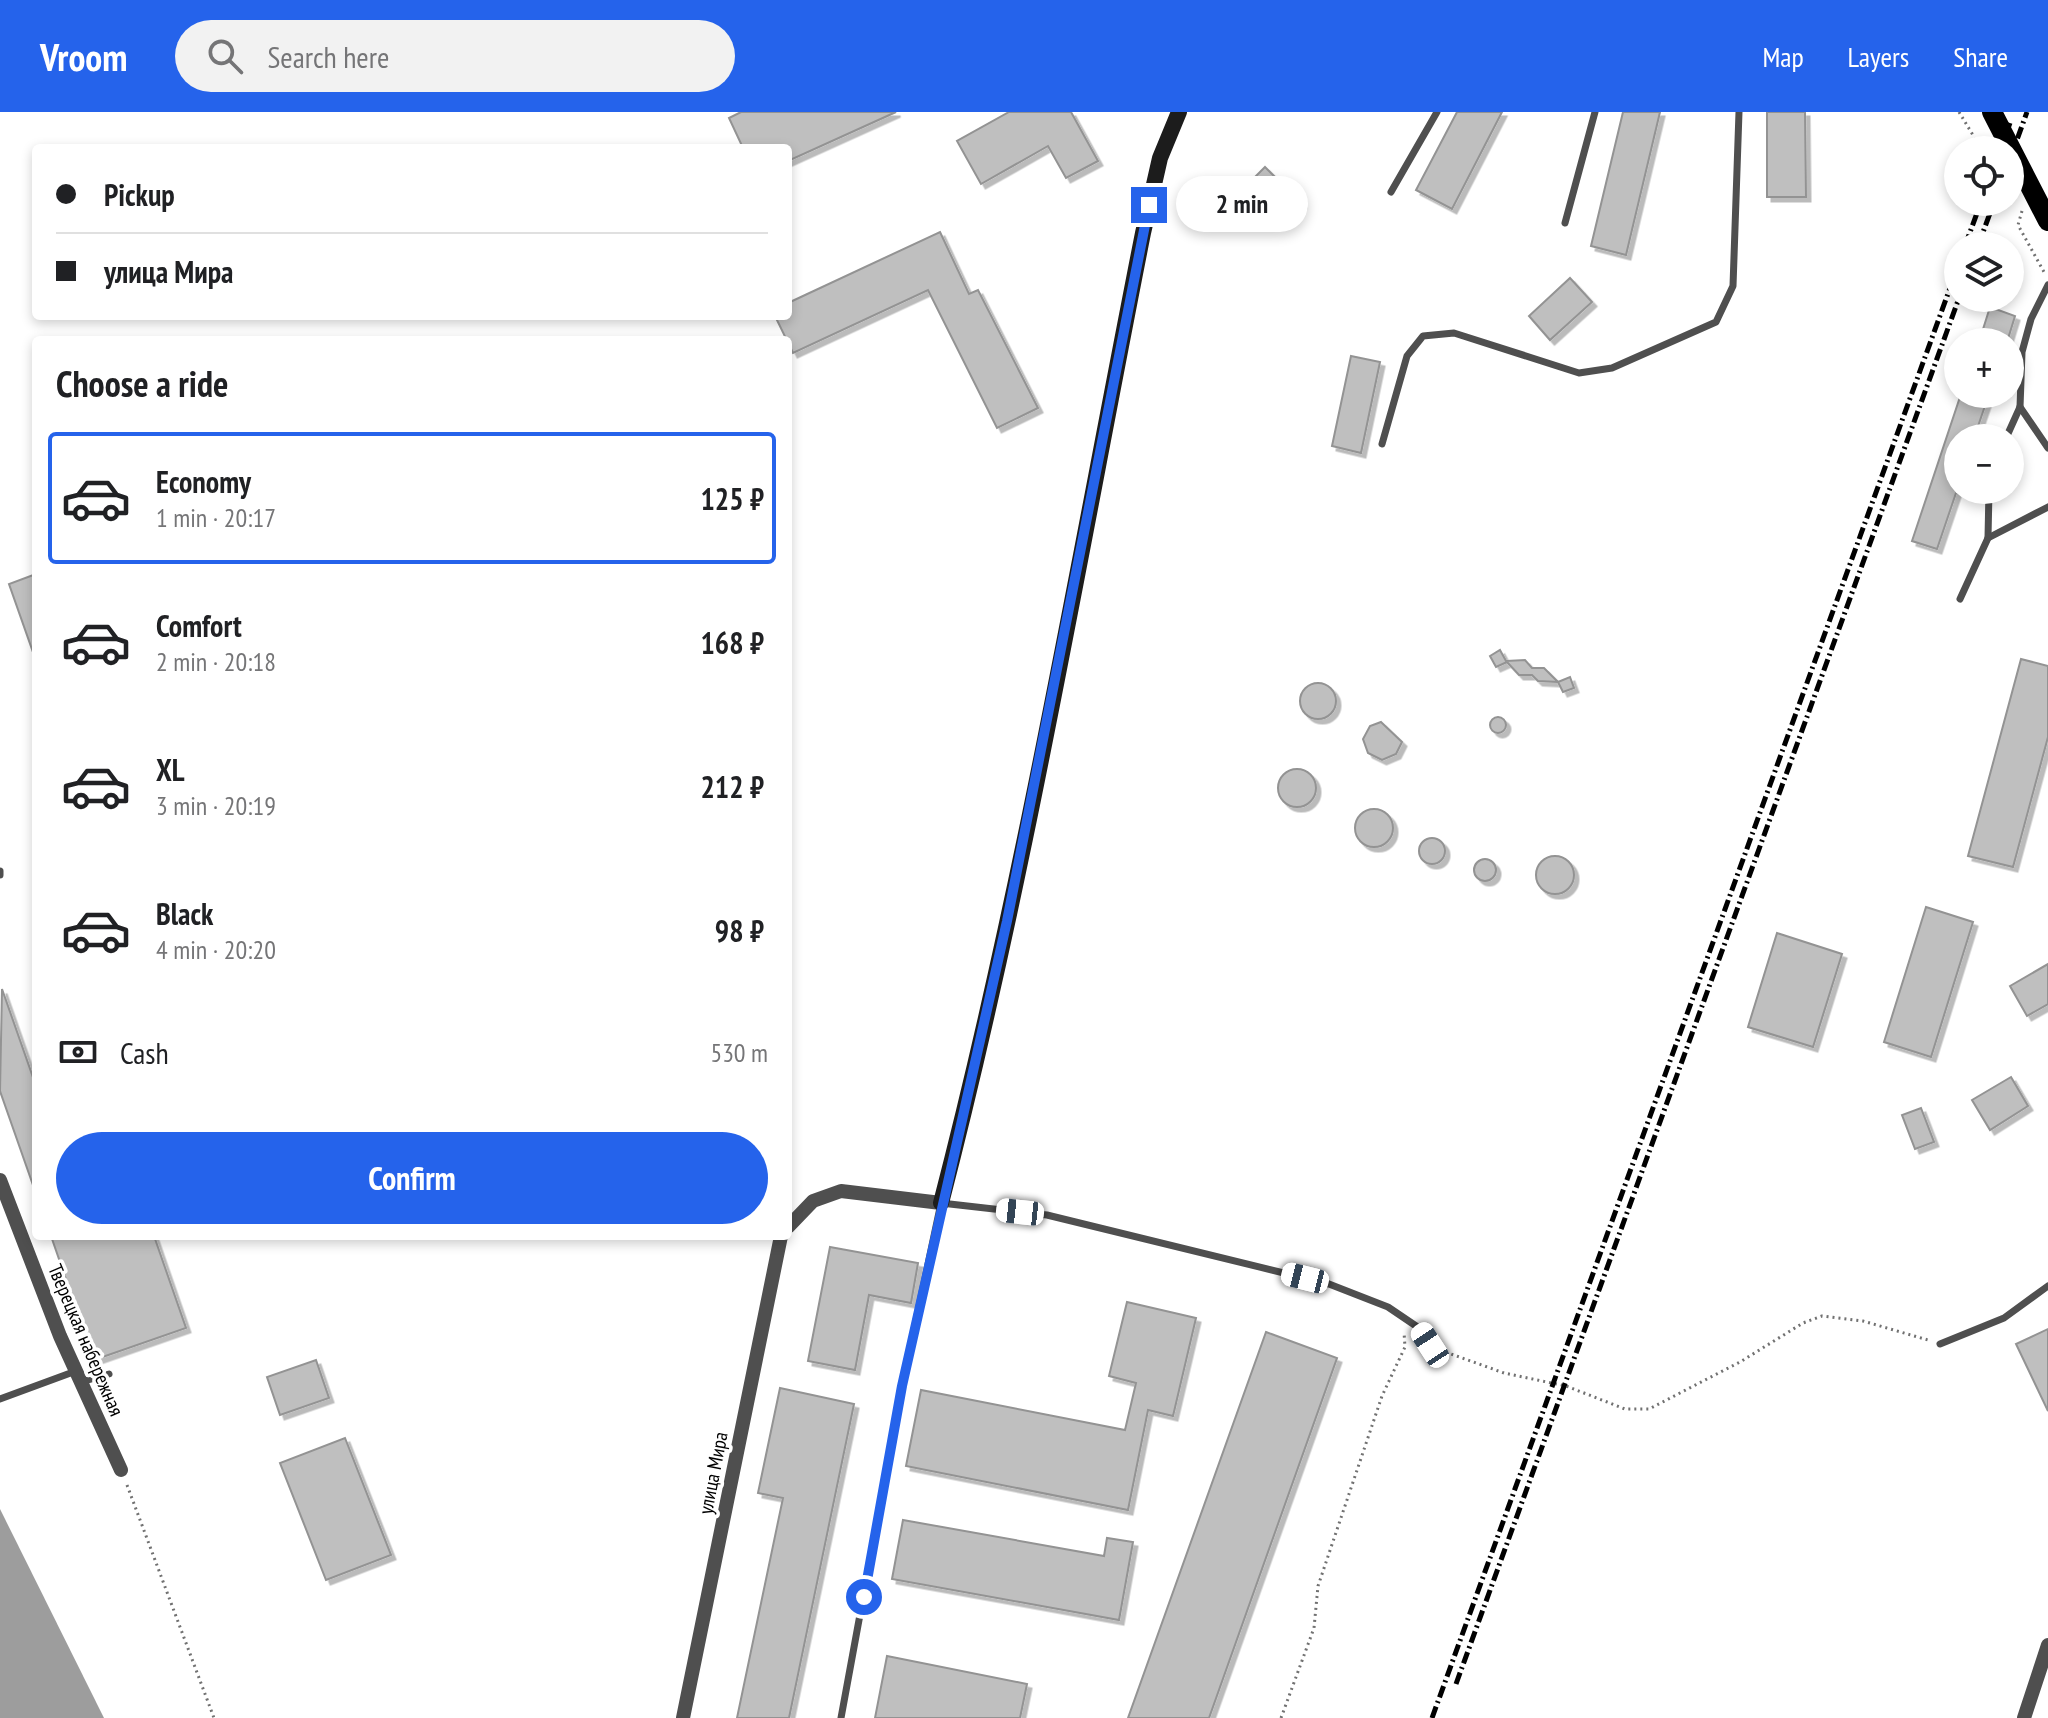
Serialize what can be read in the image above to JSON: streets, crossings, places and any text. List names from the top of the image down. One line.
{"streets":{"street":["Тверецкая набережная","улица Мира"]},"page":{"header":"Vroom","search":"Search here","nav":["Map","Layers","Share"],"map_buttons":["+","−"],"banner":["Pickup","улица Мира"],"bubble":"2 min","heading":"Choose a ride","list":[{"name":"Economy","note":"1 min · 20:17","value":"125 ₽"},{"name":"Comfort","note":"2 min · 20:18","value":"168 ₽"},{"name":"XL","note":"3 min · 20:19","value":"212 ₽"},{"name":"Black","note":"4 min · 20:20","value":"98 ₽"}],"pay":["Cash","530 m"],"buttons":"Confirm"}}
